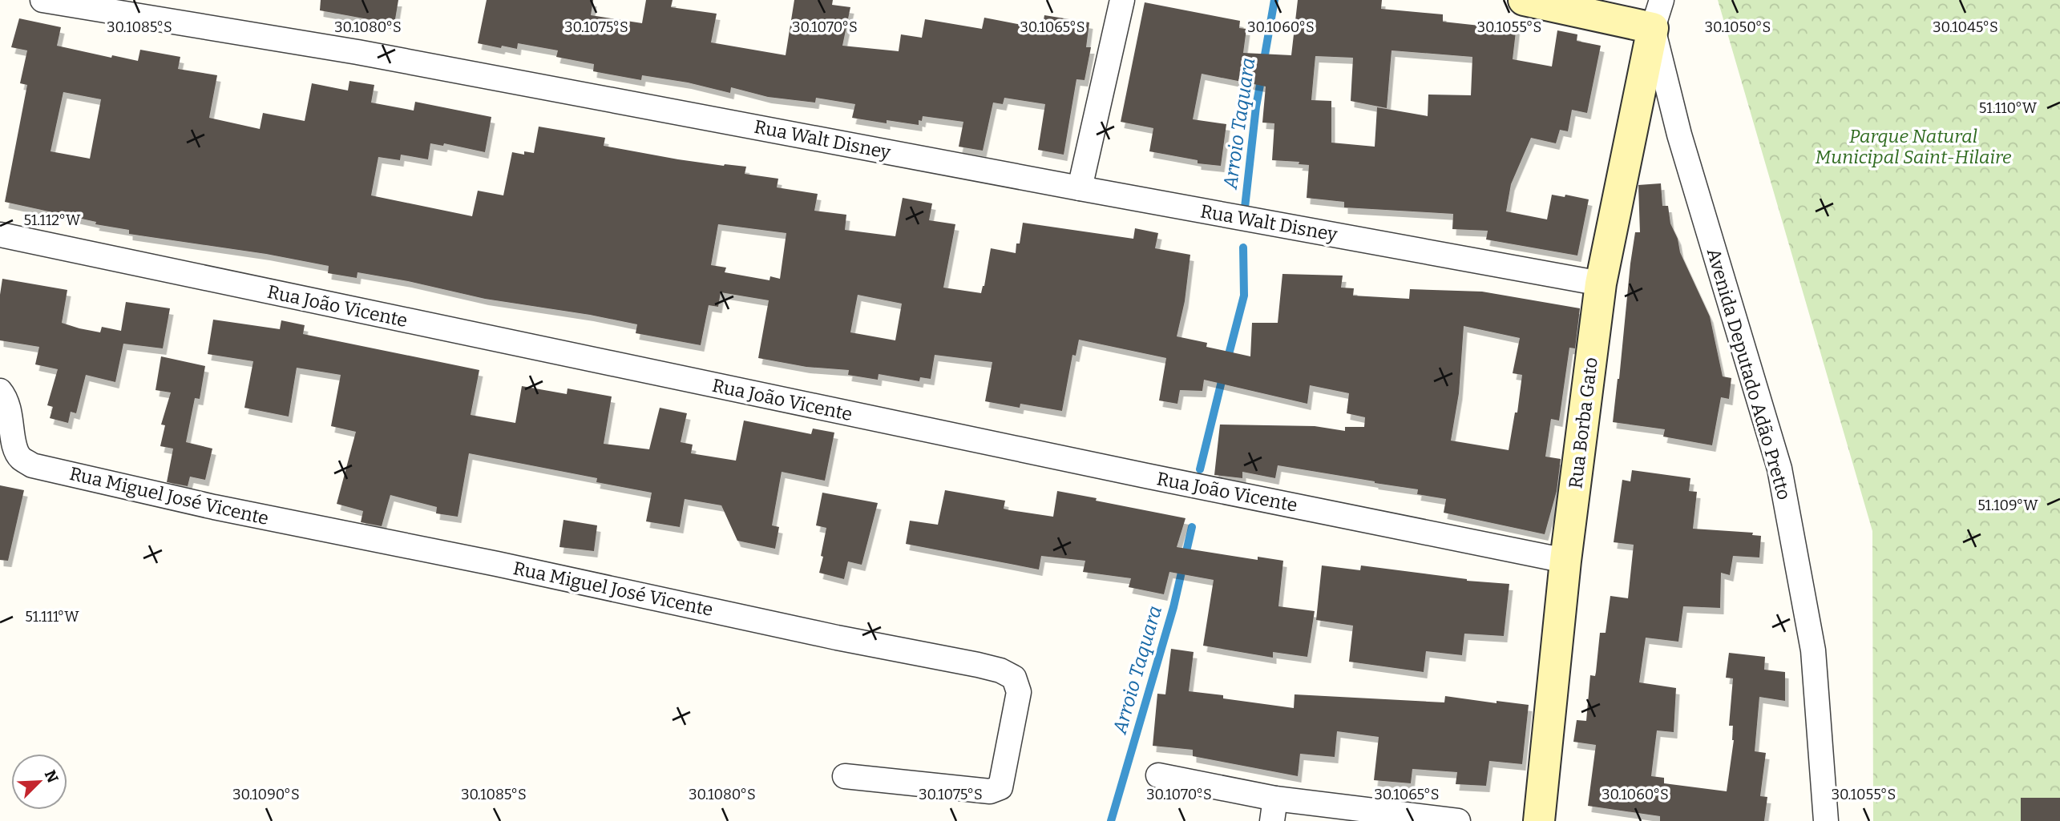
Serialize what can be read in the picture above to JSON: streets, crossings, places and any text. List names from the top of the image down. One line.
{"streets":{"street":["Rua Walt Disney","Rua João Vicente","Avenida Deputado Adão Pretto","Rua Borba Gato","Rua Miguel José Vicente"]},"crossings":[["Rua Walt Disney","Rua Borba Gato"],["Rua João Vicente","Rua Borba Gato"],["Avenida Deputado Adão Pretto","Rua Borba Gato"]],"water":["Arroio Taquara"],"parks":["Parque Natural Municipal Saint-Hilaire"],"north":"top right","coordinates":["30.1085°S","30.1080°S","30.1075°S","30.1070°S","30.1065°S","30.1060°S","30.1055°S","30.1050°S","30.1045°S","51.110°W","51.112°W","51.109°W","51.111°W","30.1090°S"]}
